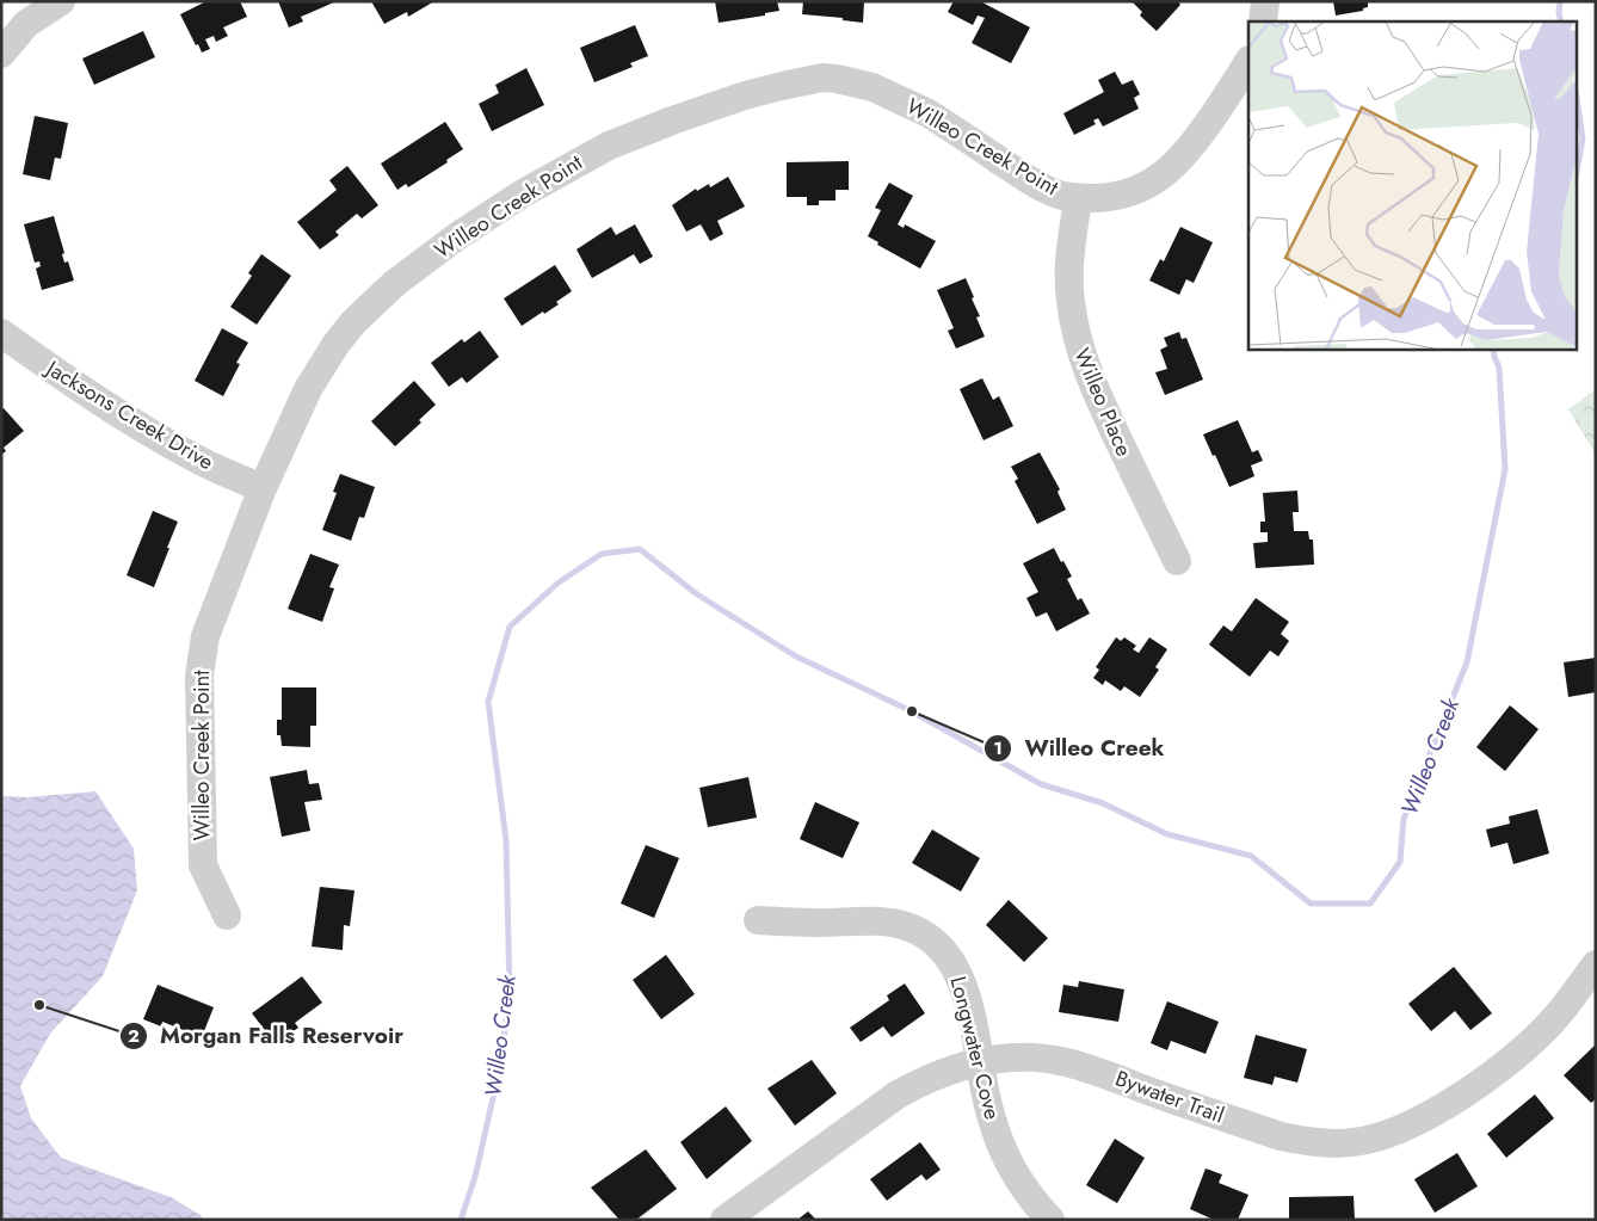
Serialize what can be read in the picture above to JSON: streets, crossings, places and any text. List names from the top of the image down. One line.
{"streets":{"street":["Willeo Creek Point","Willeo Place","Jacksons Creek Drive","Longwater Cove","Bywater Trail"]},"crossings":[["Willeo Creek Point","Willeo Place"],["Willeo Creek Point","Jacksons Creek Drive"],["Longwater Cove","Bywater Trail"]],"water":["Willeo Creek"],"places":["Willeo Creek","Morgan Falls Reservoir"]}
